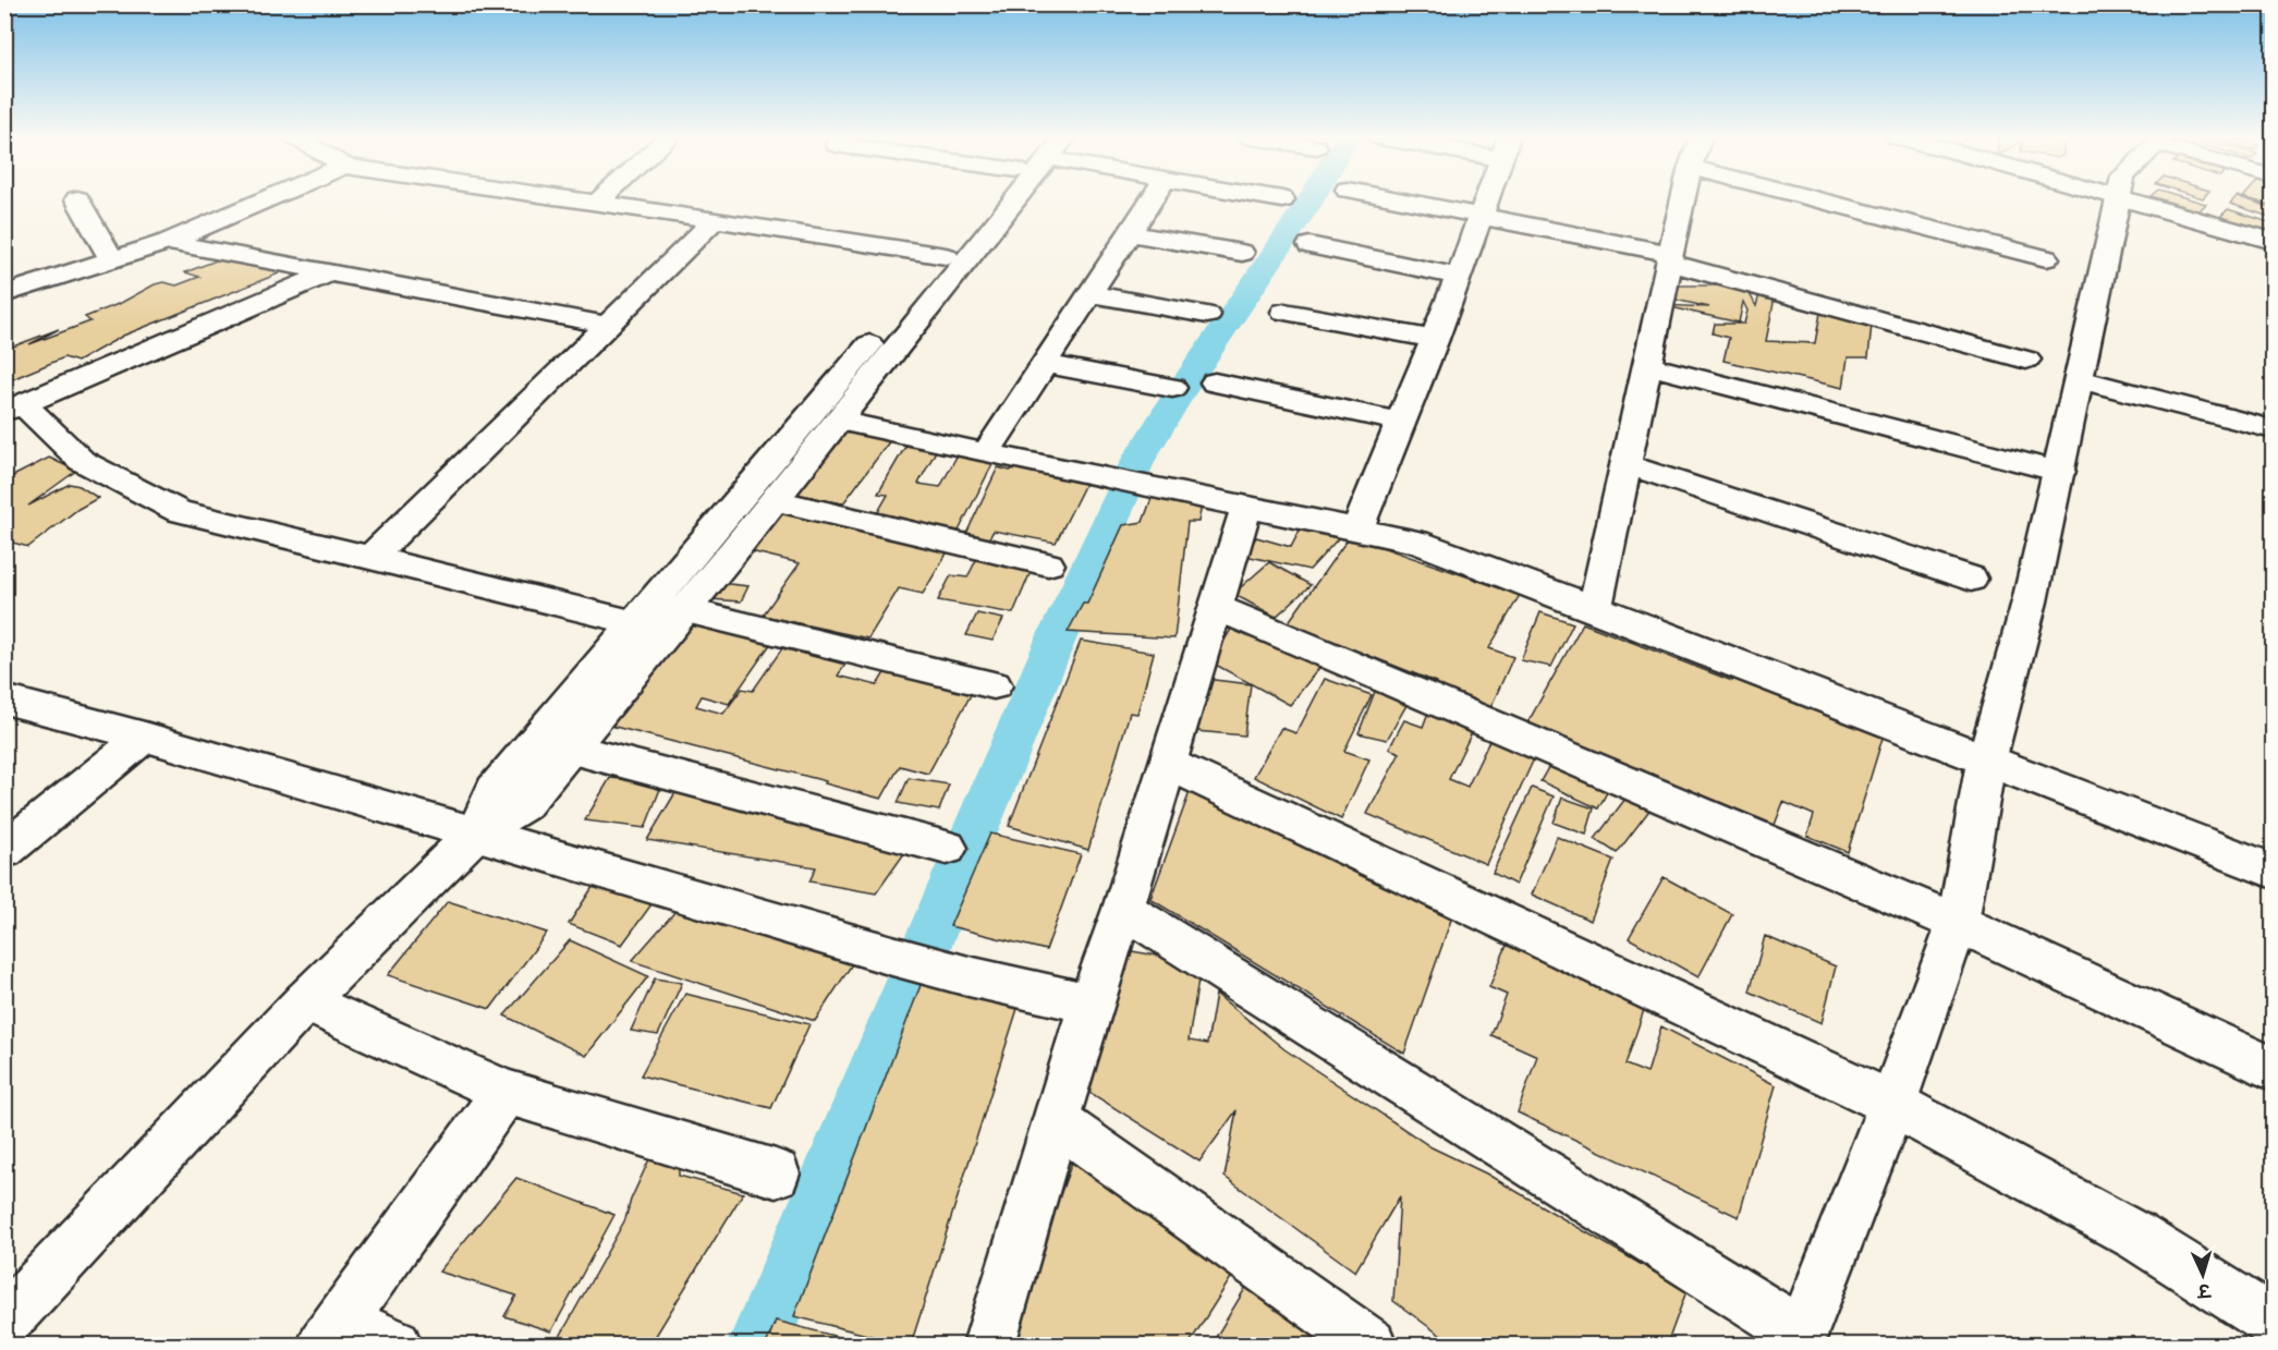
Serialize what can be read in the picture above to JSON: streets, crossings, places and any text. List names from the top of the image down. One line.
{"north":"bottom"}
